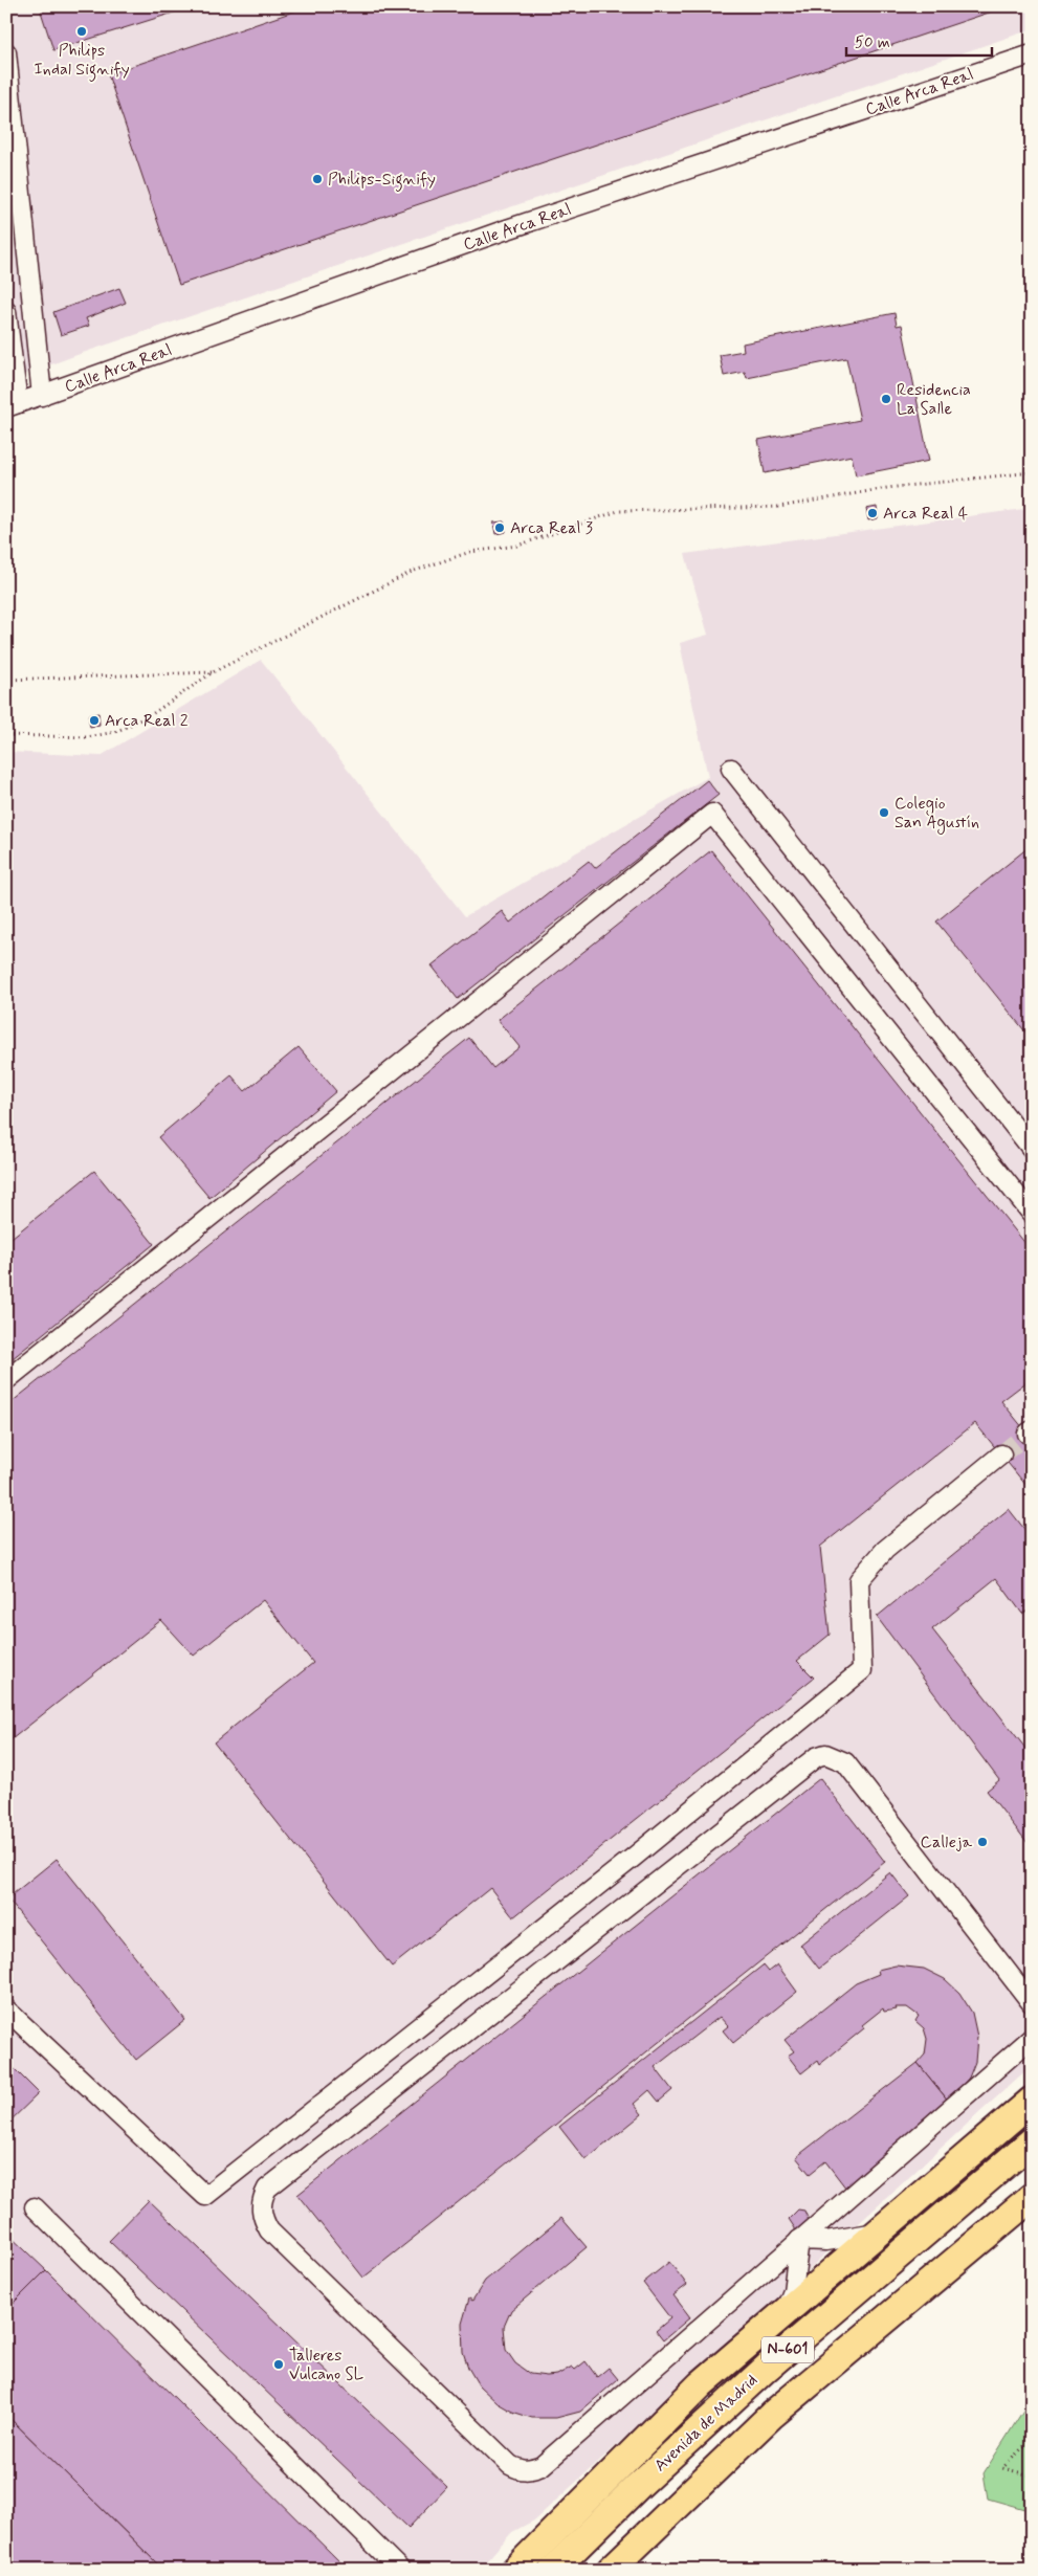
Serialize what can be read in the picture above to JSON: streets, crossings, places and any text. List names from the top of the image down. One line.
{"streets":{"highway":["N-601","Avenida de Madrid"],"street":["Calle Arca Real"]},"places":["Philips Indal Signify","Philips-Signify","Residencia La Salle","Arca Real 4","Arca Real 3","Arca Real 2","Colegio San Agustín","Calleja","Talleres Vulcano SL"],"scale_bar":"50 m"}
